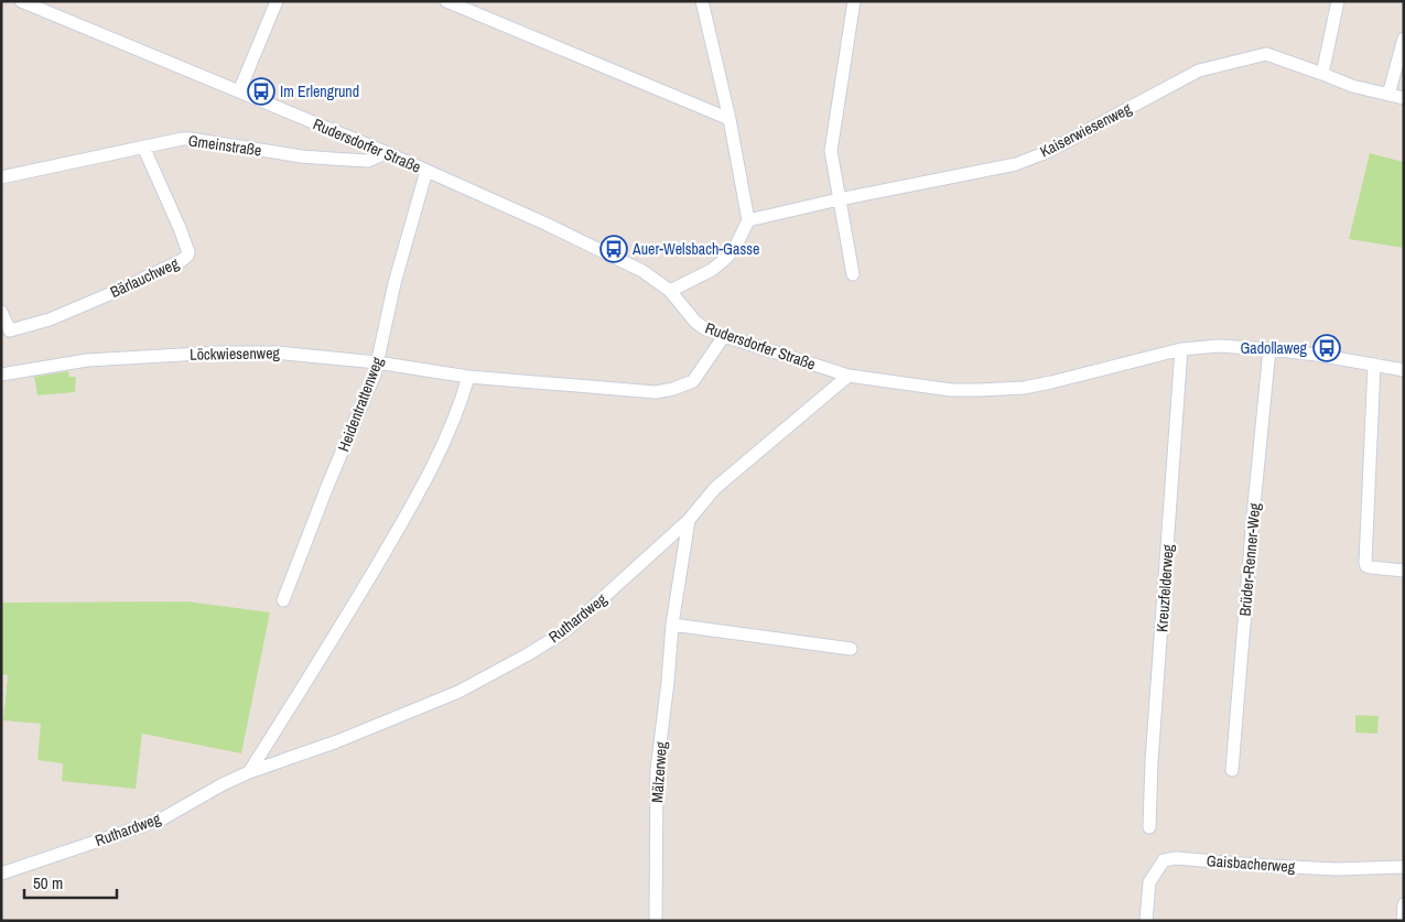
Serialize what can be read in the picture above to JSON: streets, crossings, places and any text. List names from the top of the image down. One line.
{"streets":{"street":["Kaiserwiesenweg","Gmeinstraße","Rudersdorfer Straße","Bärlauchweg","Löckwiesenweg","Heidentrattenweg","Brüder-Renner-Weg","Kreuzfelderweg","Ruthardweg","Mälzerweg","Gaisbacherweg"]},"crossings":[["Gmeinstraße","Rudersdorfer Straße"],["Gmeinstraße","Bärlauchweg"],["Rudersdorfer Straße","Löckwiesenweg"],["Rudersdorfer Straße","Heidentrattenweg"],["Rudersdorfer Straße","Brüder-Renner-Weg"],["Rudersdorfer Straße","Kreuzfelderweg"],["Rudersdorfer Straße","Ruthardweg"],["Löckwiesenweg","Heidentrattenweg"],["Ruthardweg","Mälzerweg"]],"places":{"bus stop":["Im Erlengrund","Auer-Welsbach-Gasse","Gadollaweg"]},"scale_bar":"50 m"}
